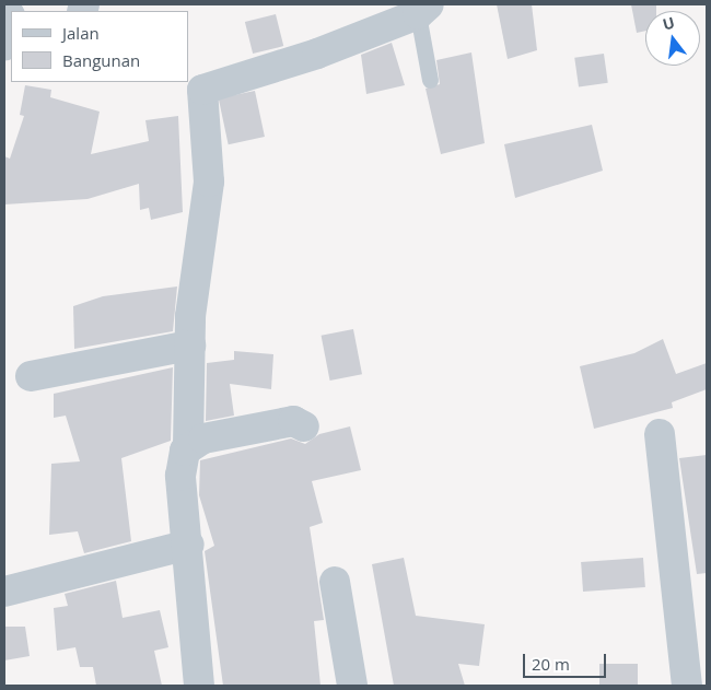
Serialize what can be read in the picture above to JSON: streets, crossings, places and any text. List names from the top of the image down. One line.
{"legend":["Jalan","Bangunan"],"scale_bar":"20 m","north":"top"}
